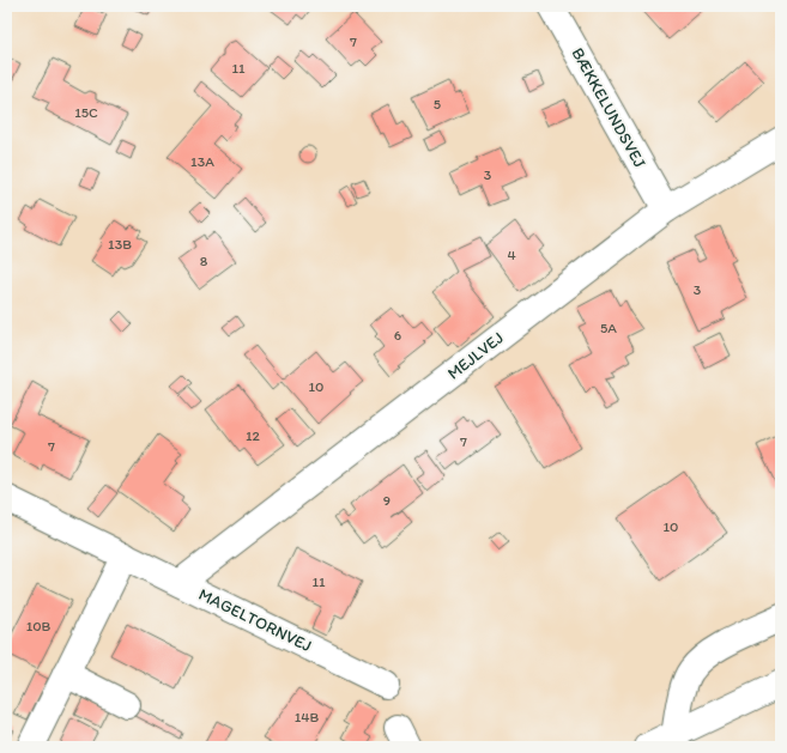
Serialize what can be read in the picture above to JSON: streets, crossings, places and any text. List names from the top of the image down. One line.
{"streets":{"street":["BÆKKELUNDSVEJ","MEJLVEJ","MAGELTORNVEJ"]},"crossings":[["BÆKKELUNDSVEJ","MEJLVEJ"],["MEJLVEJ","MAGELTORNVEJ"]],"house_numbers":["7","11","5","15C","13A","3","13B","4","8","3","5A","6","10","12","7","7","9","10","11","10B","14B"]}
